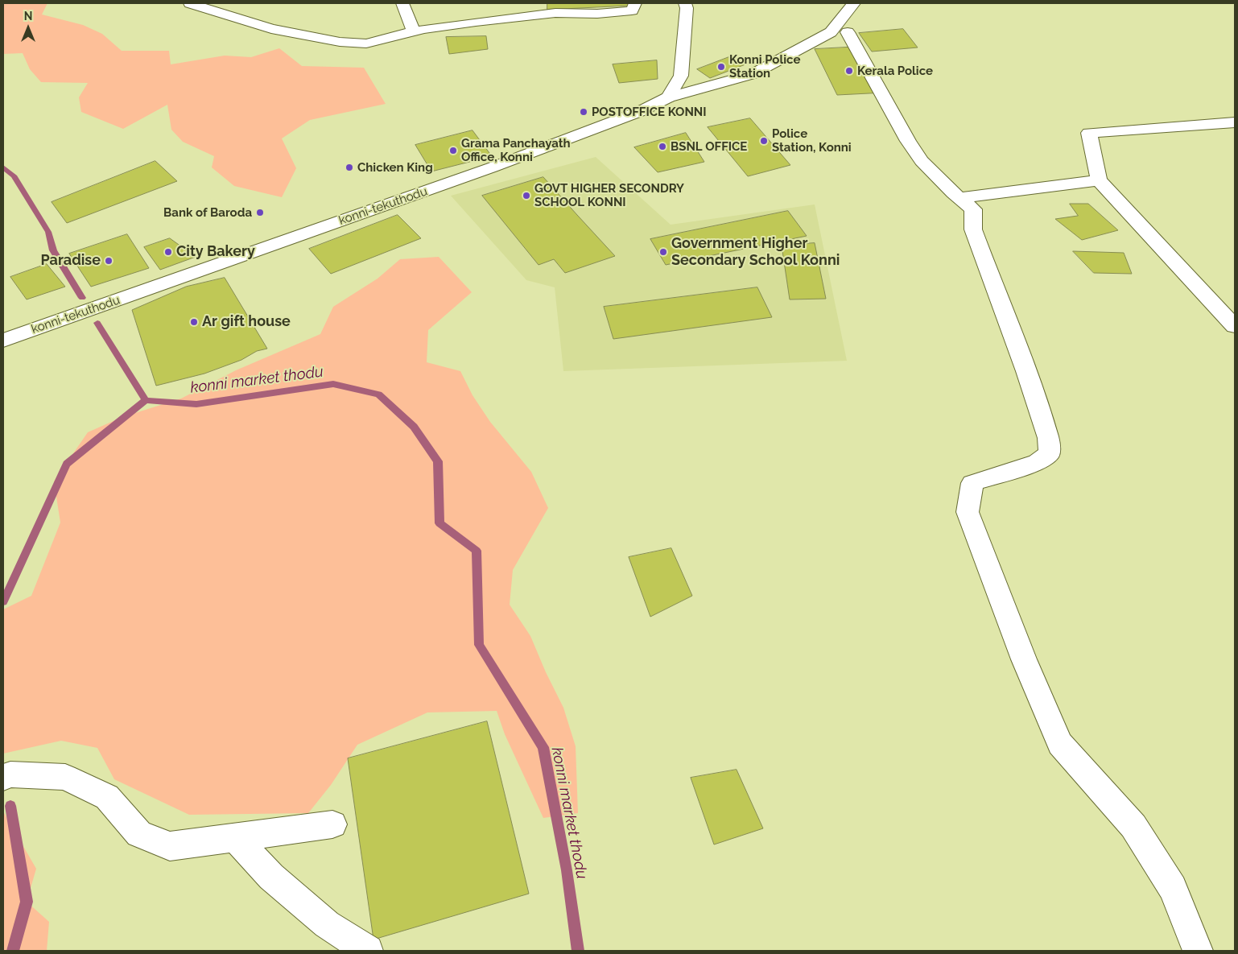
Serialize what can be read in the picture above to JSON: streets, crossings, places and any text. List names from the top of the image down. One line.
{"streets":{"street":["konni-tekuthodu"]},"water":["konni market thodu"],"places":["Konni Police Station","Kerala Police","POSTOFFICE KONNI","Police Station, Konni","BSNL OFFICE","Grama Panchayath Office, Konni","Chicken King","GOVT HIGHER SECONDRY SCHOOL KONNI","Bank of Baroda","City Bakery","Government Higher Secondary School Konni","Paradise","Ar gift house"],"north":"top"}
